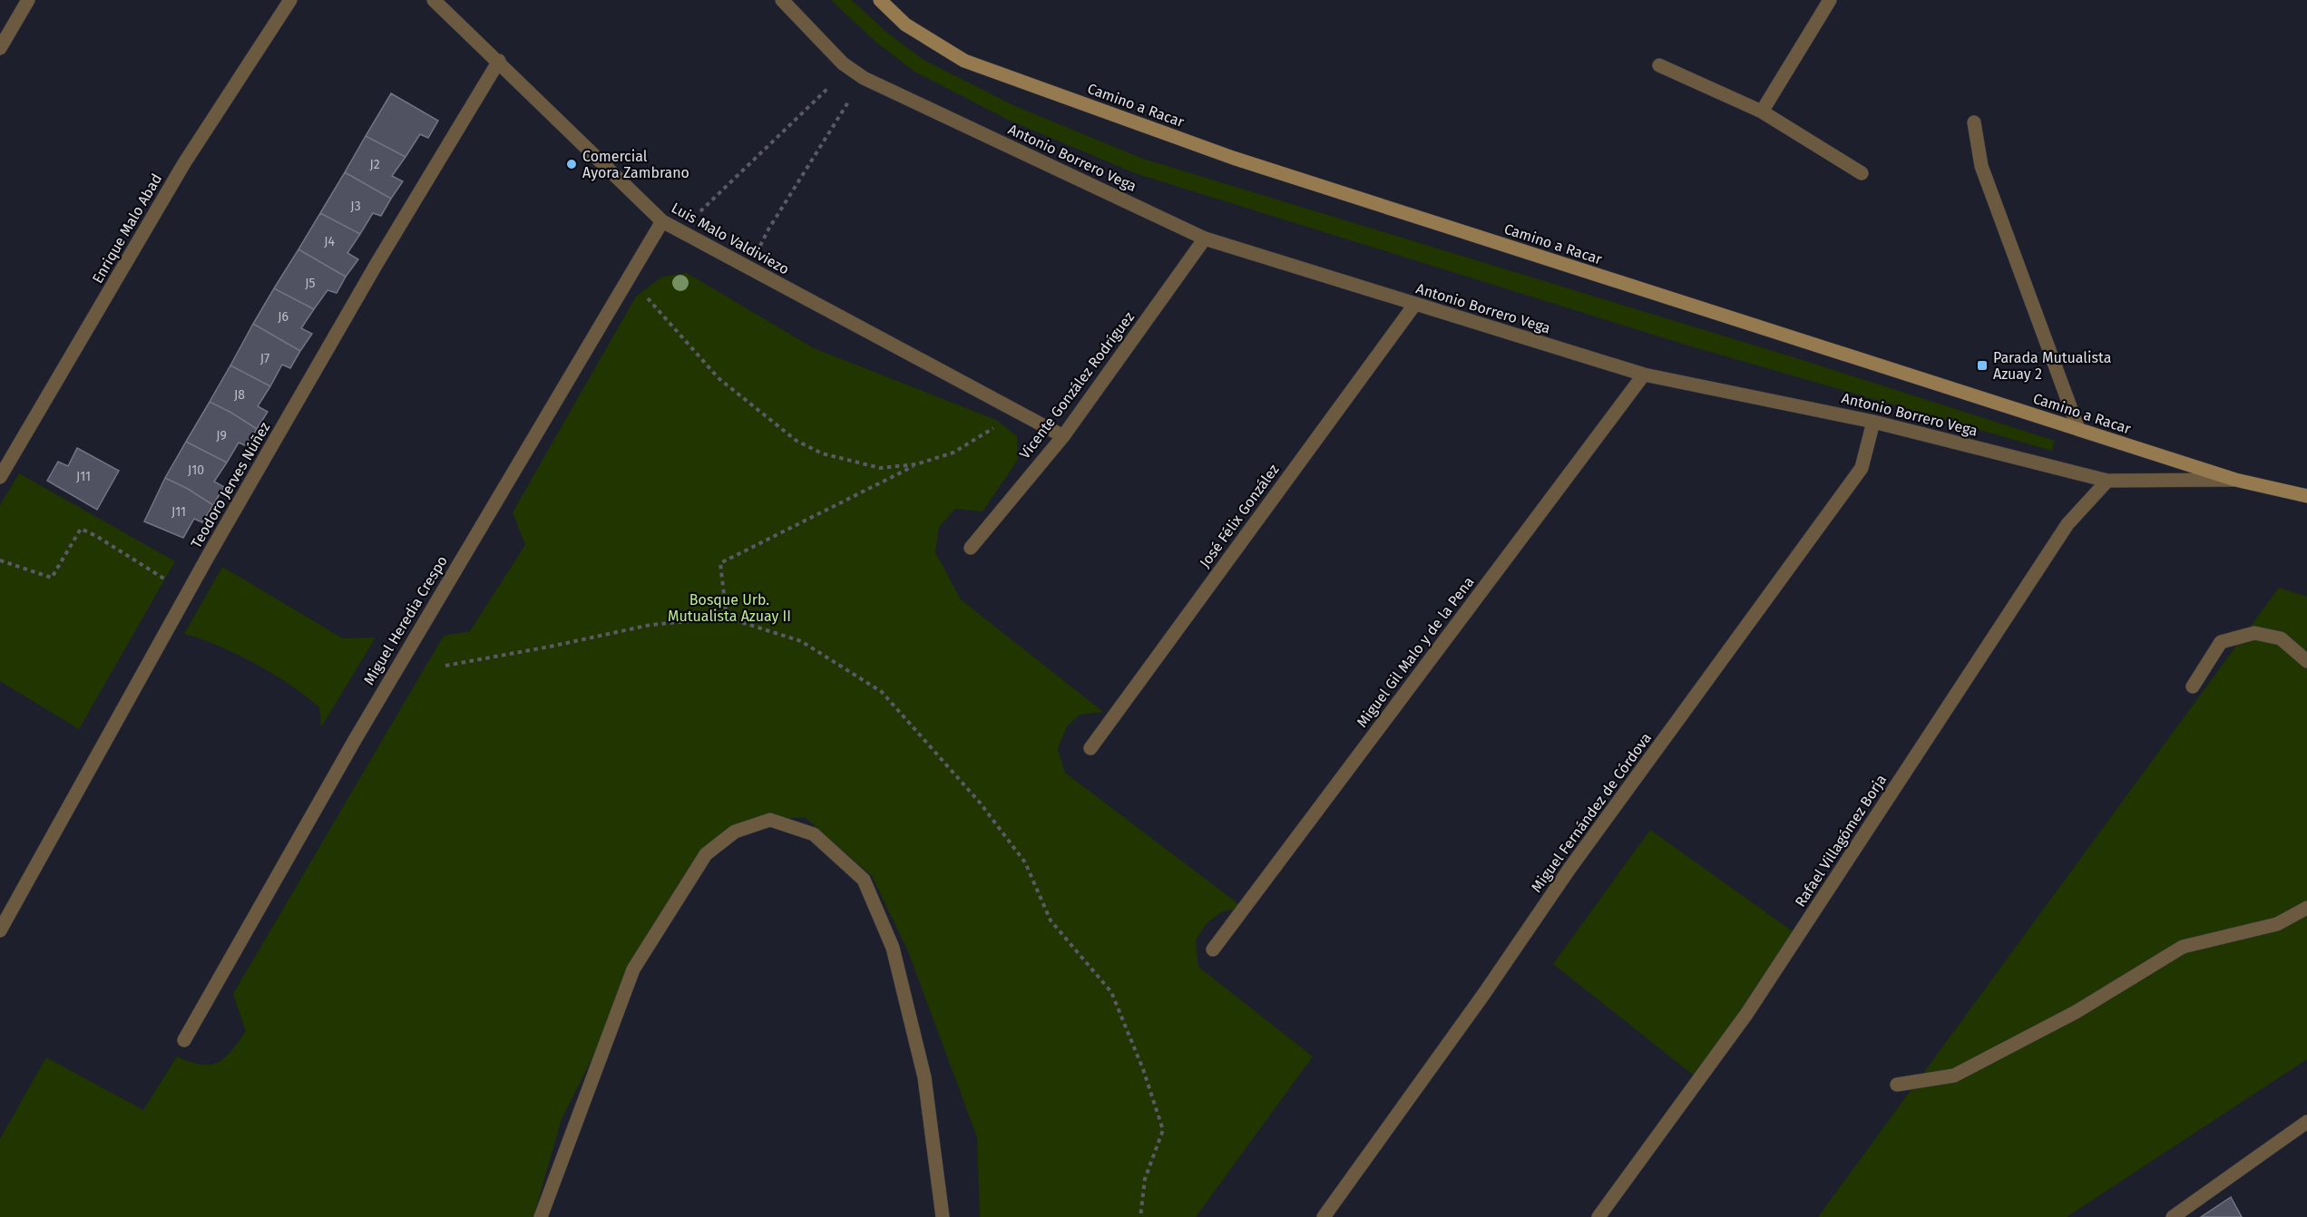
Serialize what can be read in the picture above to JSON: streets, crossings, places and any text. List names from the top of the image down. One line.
{"streets":{"street":["Camino a Racar","Antonio Borrero Vega","Enrique Malo Abad","Luis Malo Valdiviezo","Vicente González Rodríguez","Teodoro Jerves Núñez","José Félix González","Miguel Heredia Crespo","Miguel Gil Malo y de la Pena","Miguel Fernández de Córdova","Rafael Villagómez Borja"]},"crossings":[["Camino a Racar","Antonio Borrero Vega"],["Antonio Borrero Vega","Vicente González Rodríguez"],["Antonio Borrero Vega","José Félix González"],["Antonio Borrero Vega","Miguel Gil Malo y de la Pena"],["Antonio Borrero Vega","Miguel Fernández de Córdova"],["Antonio Borrero Vega","Rafael Villagómez Borja"],["Luis Malo Valdiviezo","Vicente González Rodríguez"],["Luis Malo Valdiviezo","Teodoro Jerves Núñez"],["Luis Malo Valdiviezo","Miguel Heredia Crespo"]],"parks":["Bosque Urb. Mutualista Azuay II"],"places":{"other":["Comercial Ayora Zambrano"],"transit":["Parada Mutualista Azuay 2"]},"house_numbers":["J2","J3","J4","J5","J6","J7","J8","J9","J10","J11","J11"]}
